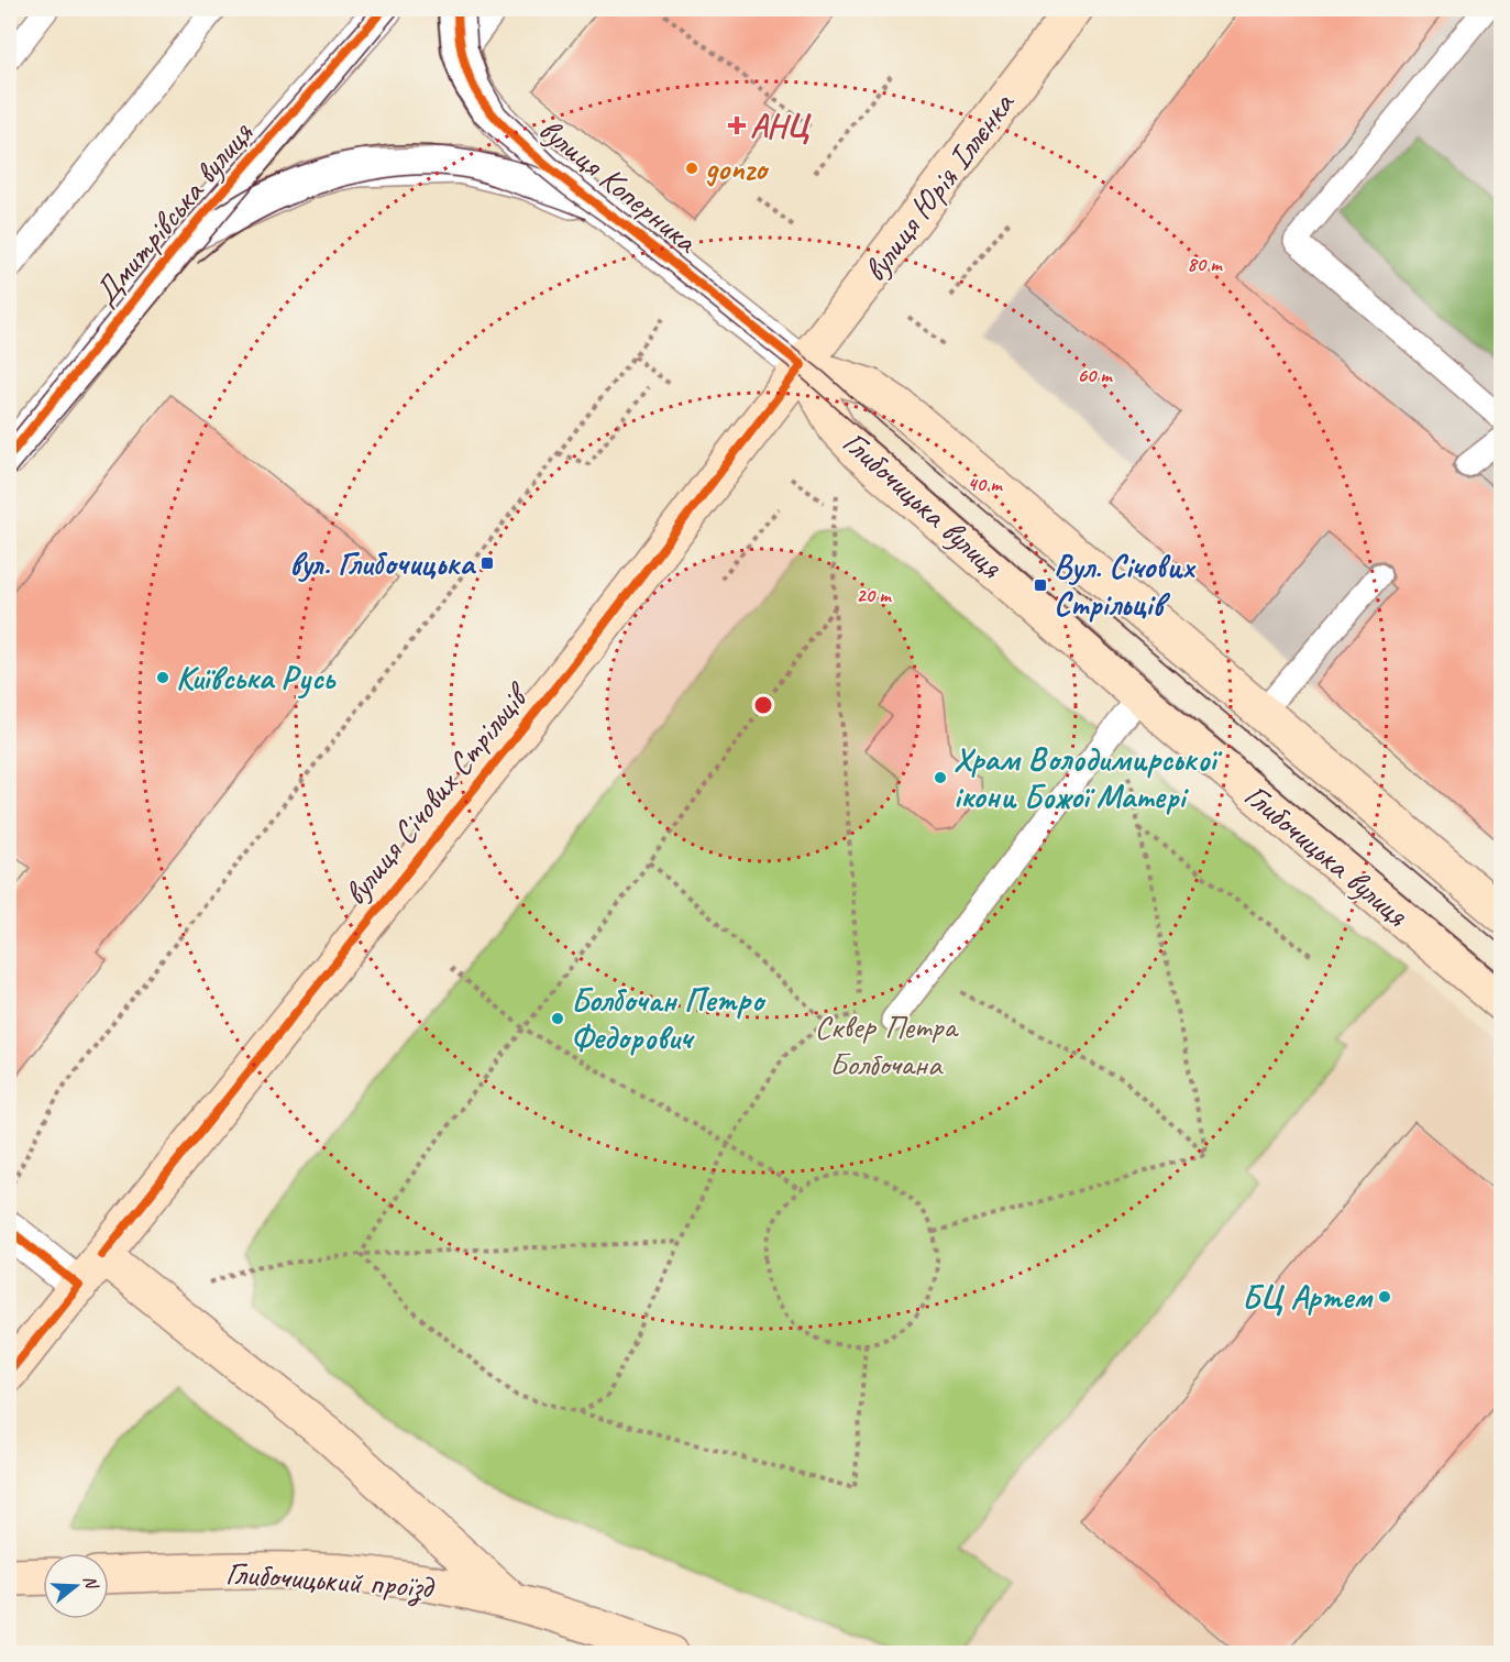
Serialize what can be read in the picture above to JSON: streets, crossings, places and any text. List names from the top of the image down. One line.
{"streets":{"main road":["вулиця Юрія Іллєнка","Глибочицька вулиця","вулиця Січових Стрільців","Глибочицький проїзд"],"street":["вулиця Коперника","Дмитрівська вулиця"]},"crossings":[["вулиця Коперника","вулиця Юрія Іллєнка"],["вулиця Коперника","Дмитрівська вулиця"],["вулиця Коперника","Глибочицька вулиця"],["вулиця Коперника","вулиця Січових Стрільців"],["вулиця Юрія Іллєнка","Глибочицька вулиця"],["вулиця Юрія Іллєнка","вулиця Січових Стрільців"],["Глибочицька вулиця","вулиця Січових Стрільців"]],"parks":["Сквер Петра Болбочана"],"places":{"health":["АНЦ"],"other":["gonzo","Київська Русь","Храм Володимирської ікони Божої Матері","Болбочан Петро Федорович","БЦ Артем"],"transit":["вул. Глибочицька","Вул. Січових Стрільців"]},"north":"right","rings":["80 m","60 m","40 m","20 m"]}
